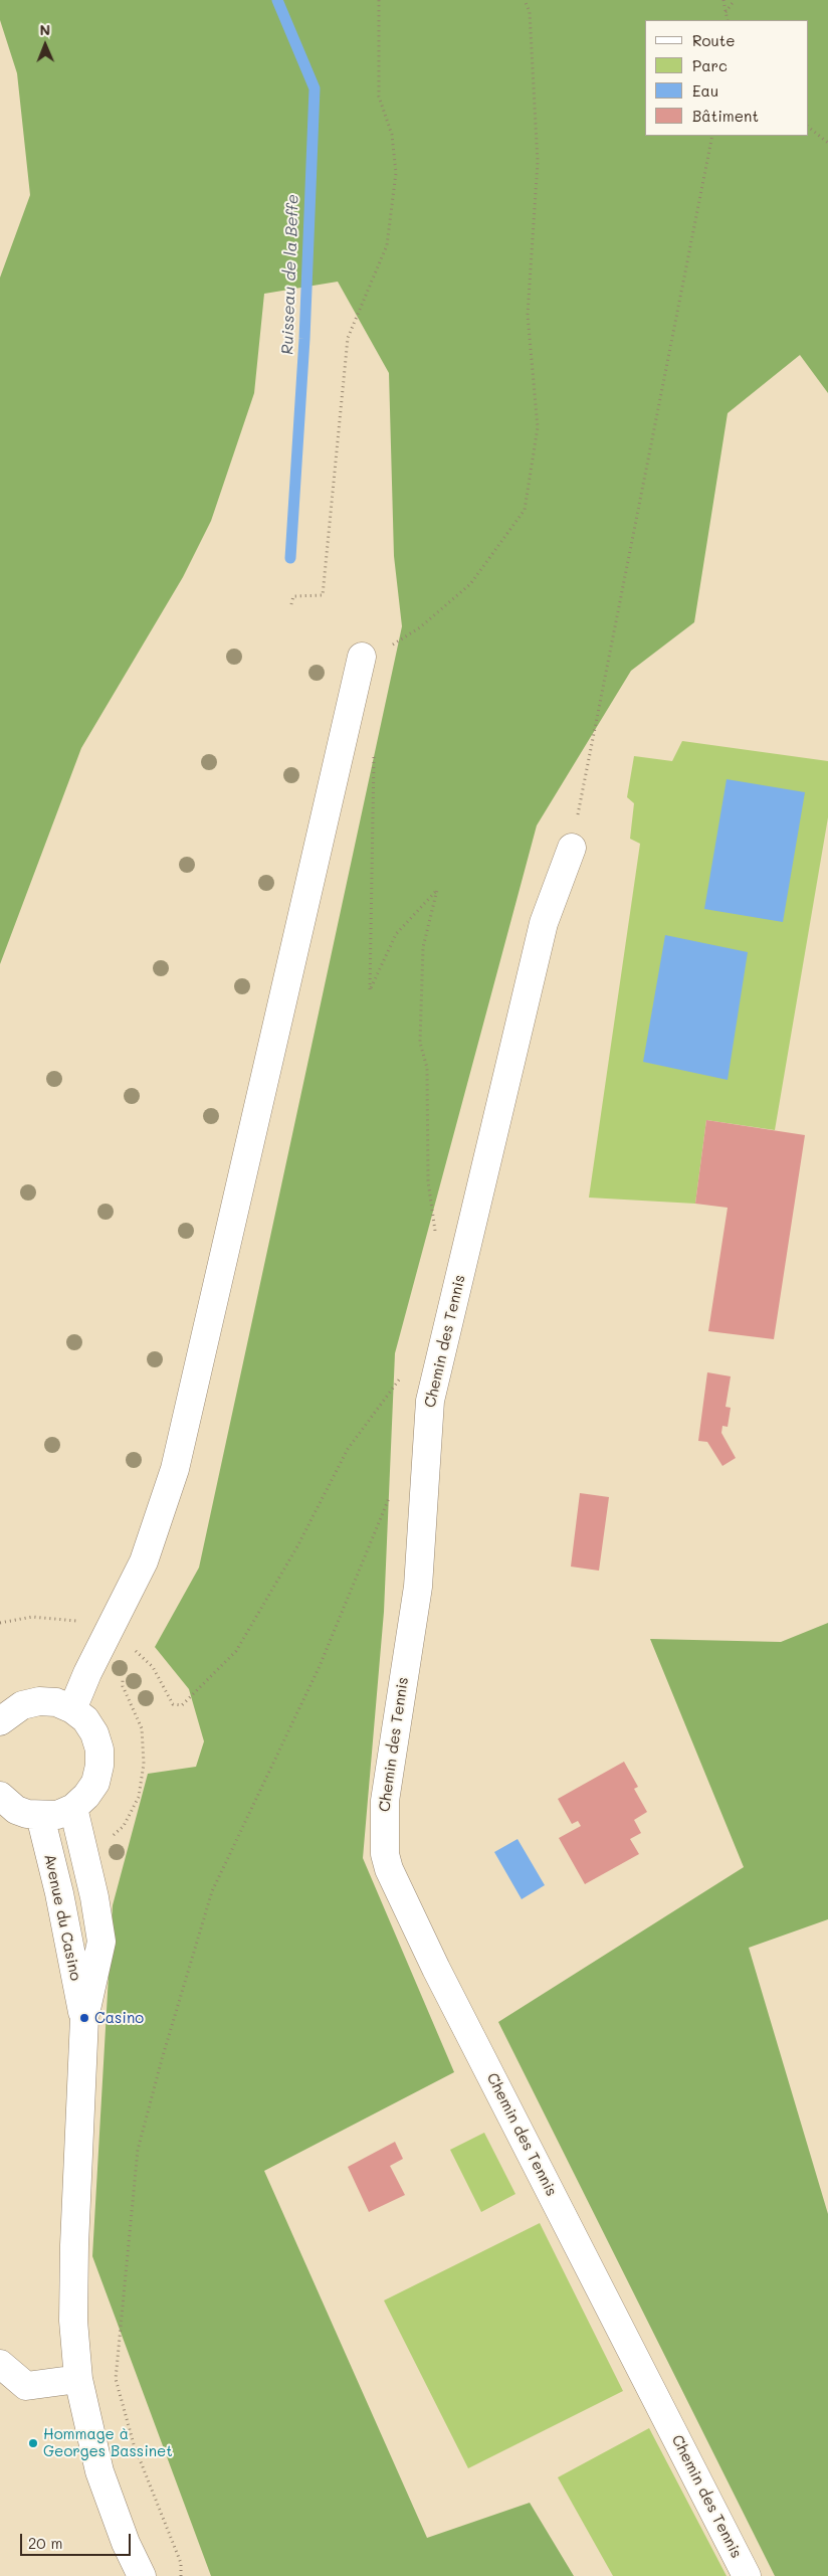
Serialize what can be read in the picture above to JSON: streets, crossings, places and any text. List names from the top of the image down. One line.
{"streets":{"street":["Chemin des Tennis","Avenue du Casino"]},"water":["Ruisseau de la Beffe"],"places":["Casino","Hommage à Georges Bassinet"],"legend":["Route","Parc","Eau","Bâtiment"],"scale_bar":"20 m","north":"top"}
